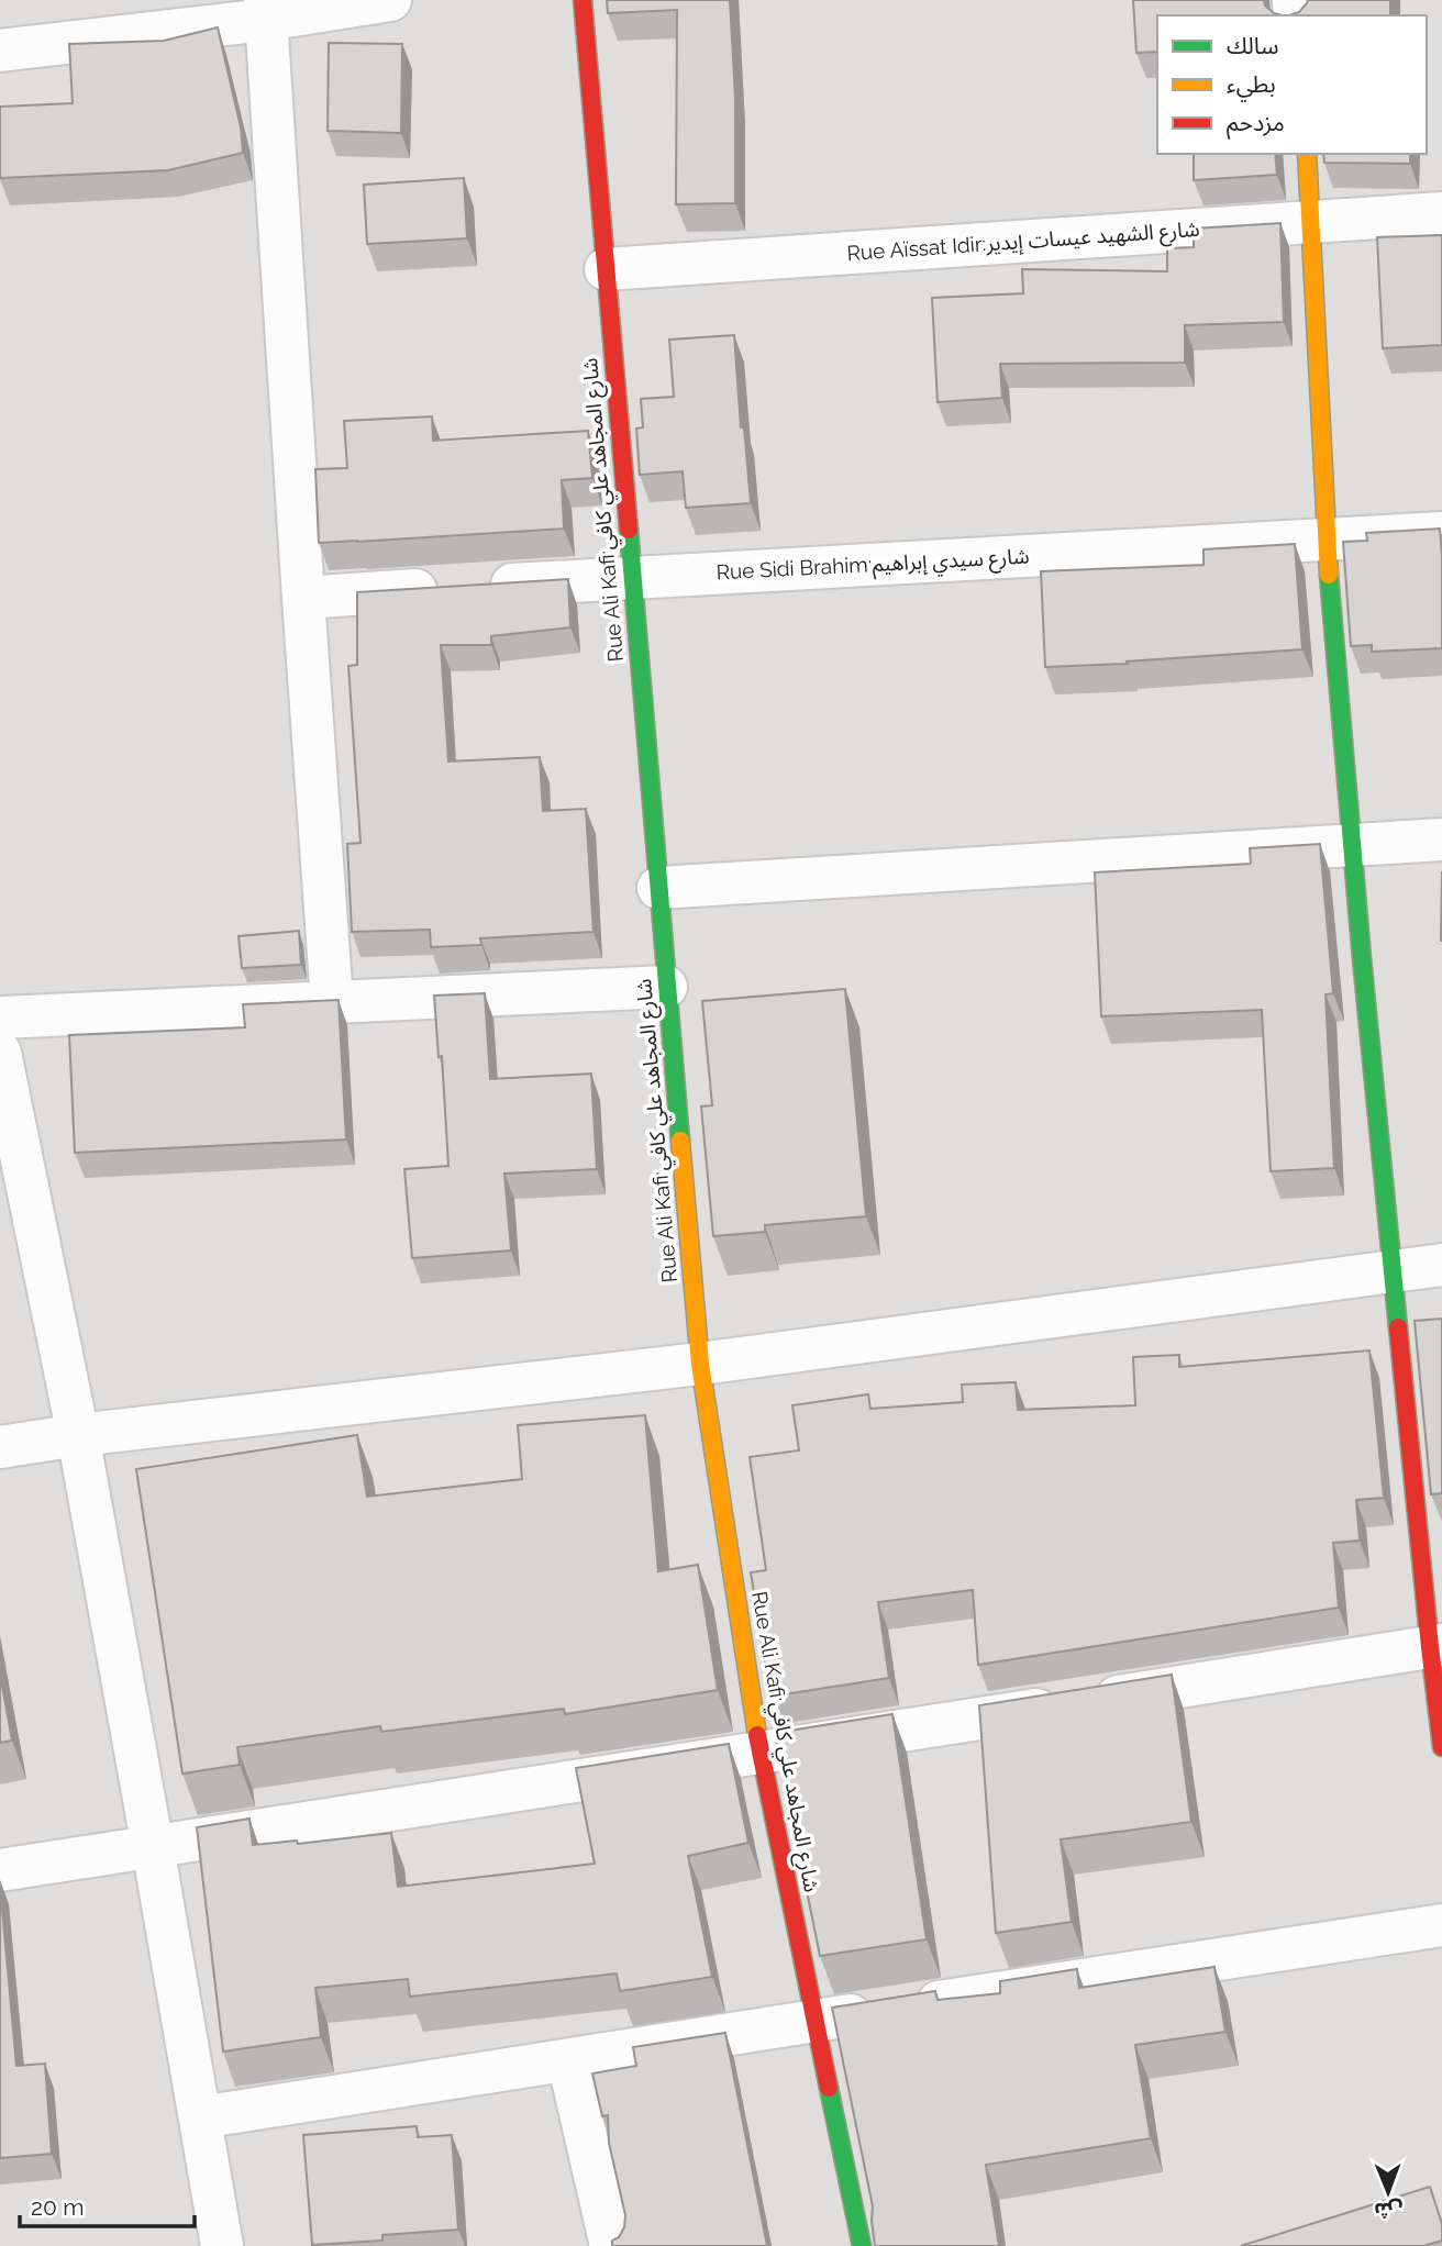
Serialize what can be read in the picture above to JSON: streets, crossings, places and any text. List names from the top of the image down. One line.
{"streets":{"street":["Rue Aïssat Idir;شارع الشهيد عيسات إيدير","Rue Ali Kafi;شارع المجاهد علي كافي","Rue Sidi Brahim;شارع سيدي إبراهيم"]},"crossings":[["Rue Aïssat Idir;شارع الشهيد عيسات إيدير","Rue Ali Kafi;شارع المجاهد علي كافي"],["Rue Ali Kafi;شارع المجاهد علي كافي","Rue Sidi Brahim;شارع سيدي إبراهيم"]],"legend":["سالك","بطيء","مزدحم"],"scale_bar":"20 m","north":"bottom"}
